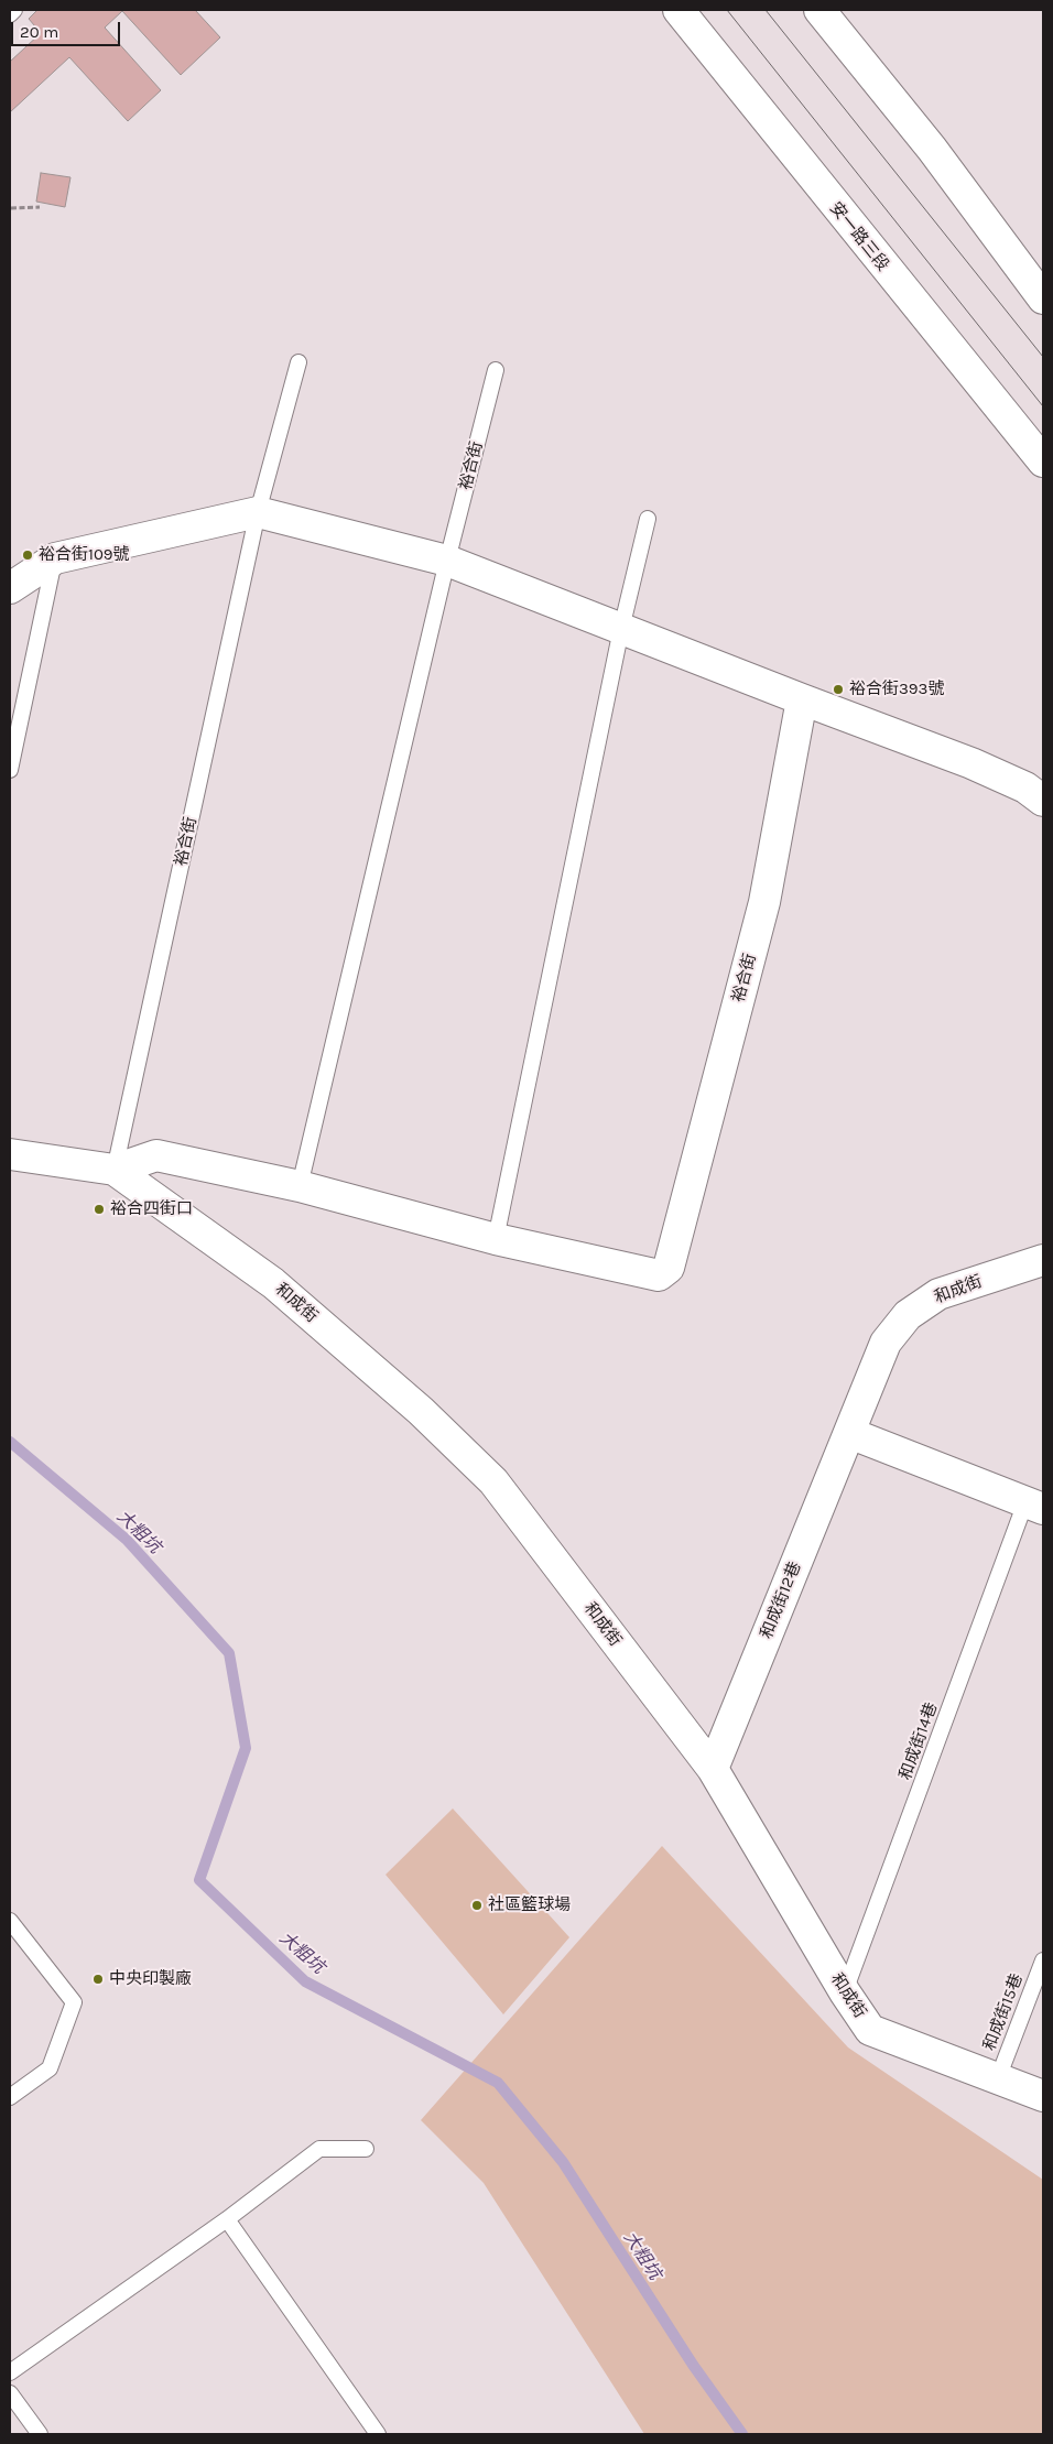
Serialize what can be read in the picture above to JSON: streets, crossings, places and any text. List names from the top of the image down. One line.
{"streets":{"street":["安一路三段","裕合街","和成街","和成街12巷"],"lane":["和成街14巷","和成街15巷"]},"crossings":[["裕合街","和成街"],["和成街","和成街12巷"],["和成街","和成街14巷"],["和成街","和成街15巷"]],"water":["大粗坑"],"places":["裕合街109號","裕合街393號","裕合四街口","社區籃球場","中央印製廠"],"scale_bar":"20 m"}
